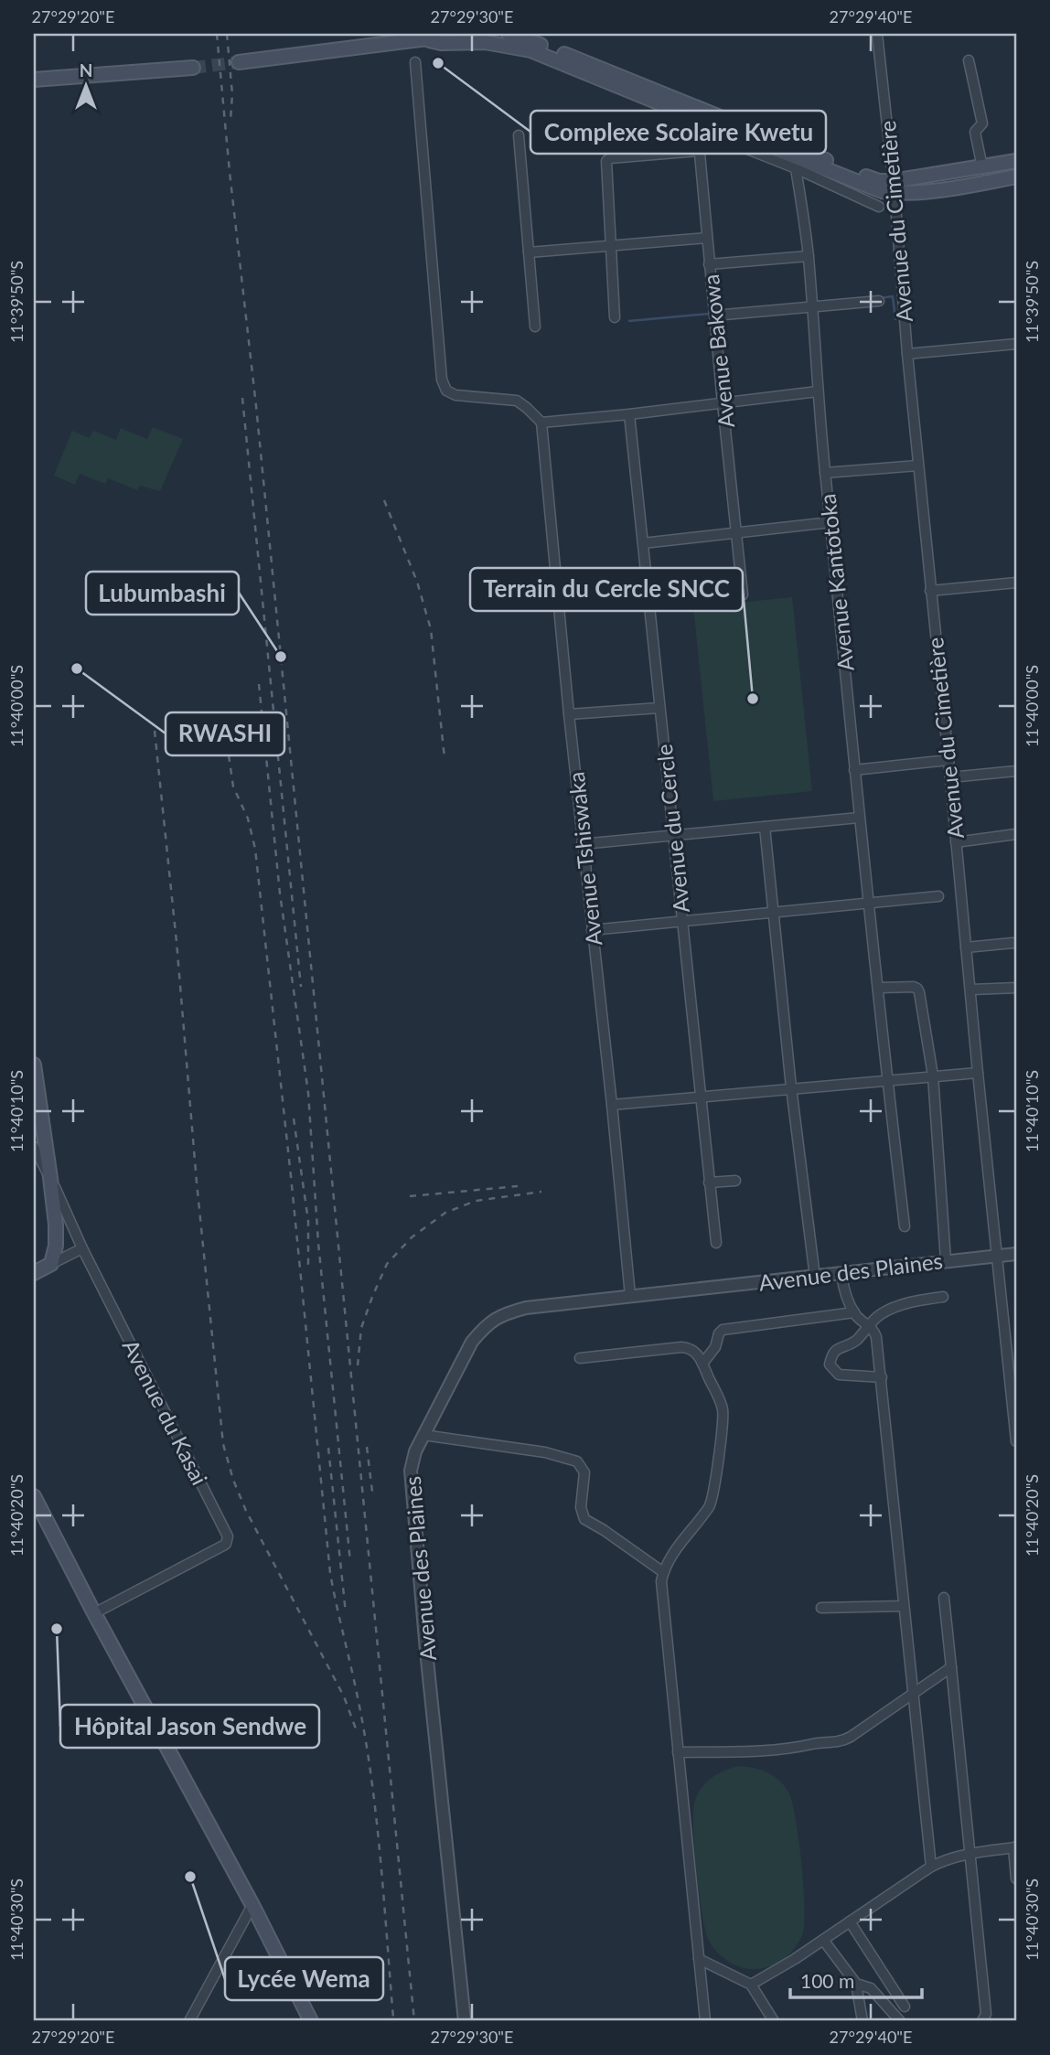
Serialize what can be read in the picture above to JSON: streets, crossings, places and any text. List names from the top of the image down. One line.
{"streets":{"street":["Avenue du Cimetière","Avenue Bakowa","Avenue Kantotoka","Avenue du Cercle","Avenue Tshiswaka","Avenue des Plaines","Avenue du Kasai"]},"crossings":[["Avenue du Cimetière","Avenue des Plaines"],["Avenue Bakowa","Avenue du Cercle"],["Avenue Tshiswaka","Avenue des Plaines"]],"places":["Complexe Scolaire Kwetu","Lubumbashi","RWASHI","Terrain du Cercle SNCC","Hôpital Jason Sendwe","Lycée Wema"],"scale_bar":"100 m","north":"top","coordinates":["27°29'20\"E","27°29'30\"E","27°29'40\"E","11°39'50\"S","11°40'00\"S","11°40'10\"S","11°40'20\"S","11°40'30\"S"]}
